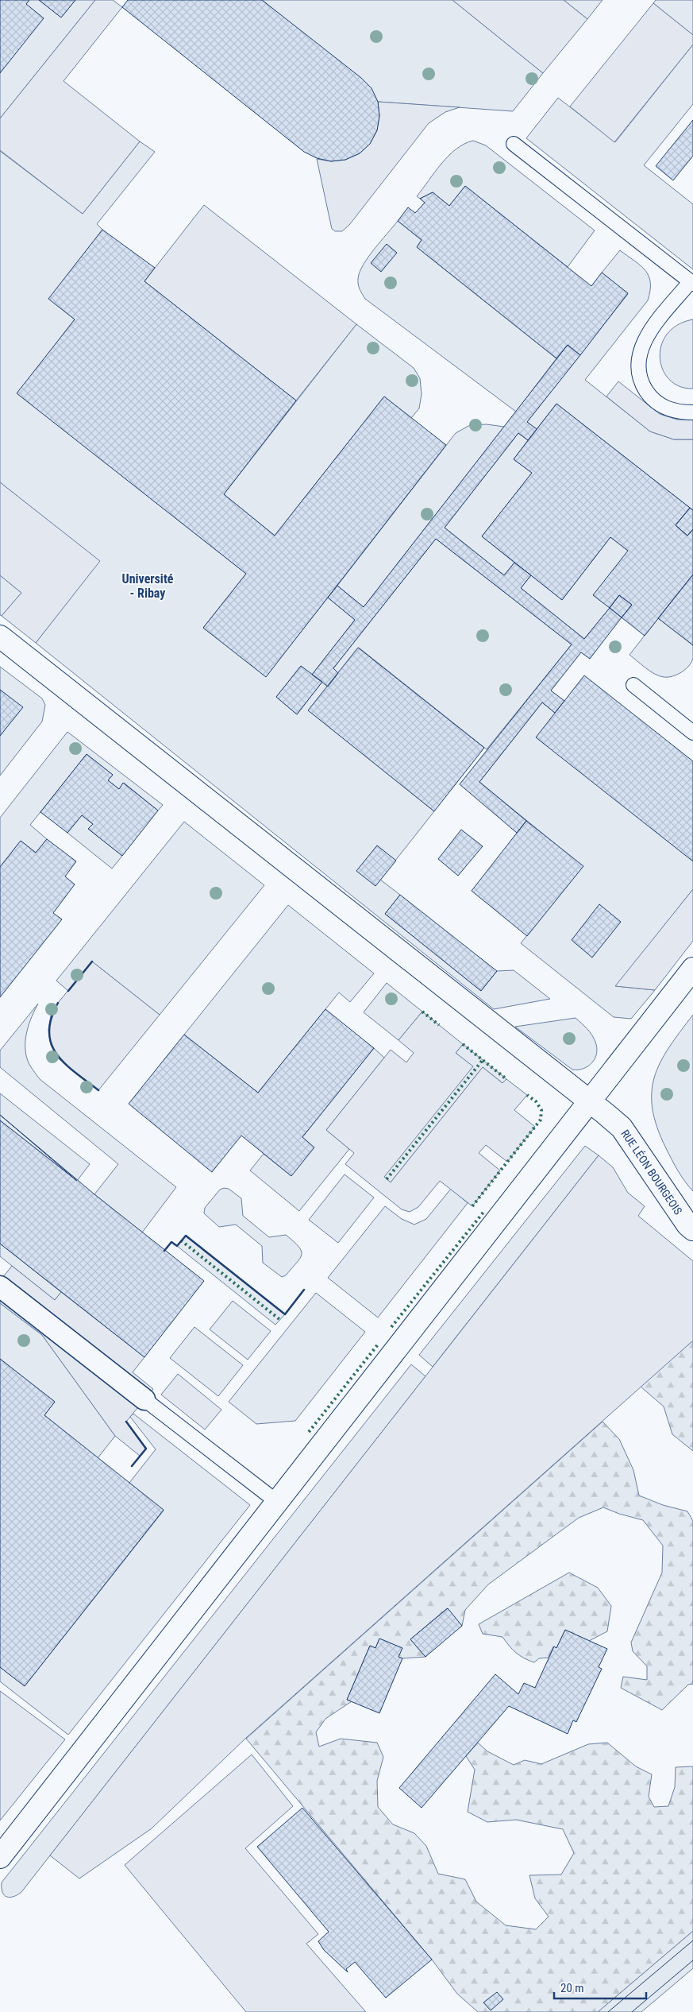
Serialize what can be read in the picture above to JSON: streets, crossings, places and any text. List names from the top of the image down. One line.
{"streets":{"street":["RUE LÉON BOURGEOIS"]},"districts":["Université - Ribay"],"scale_bar":"20 m"}
